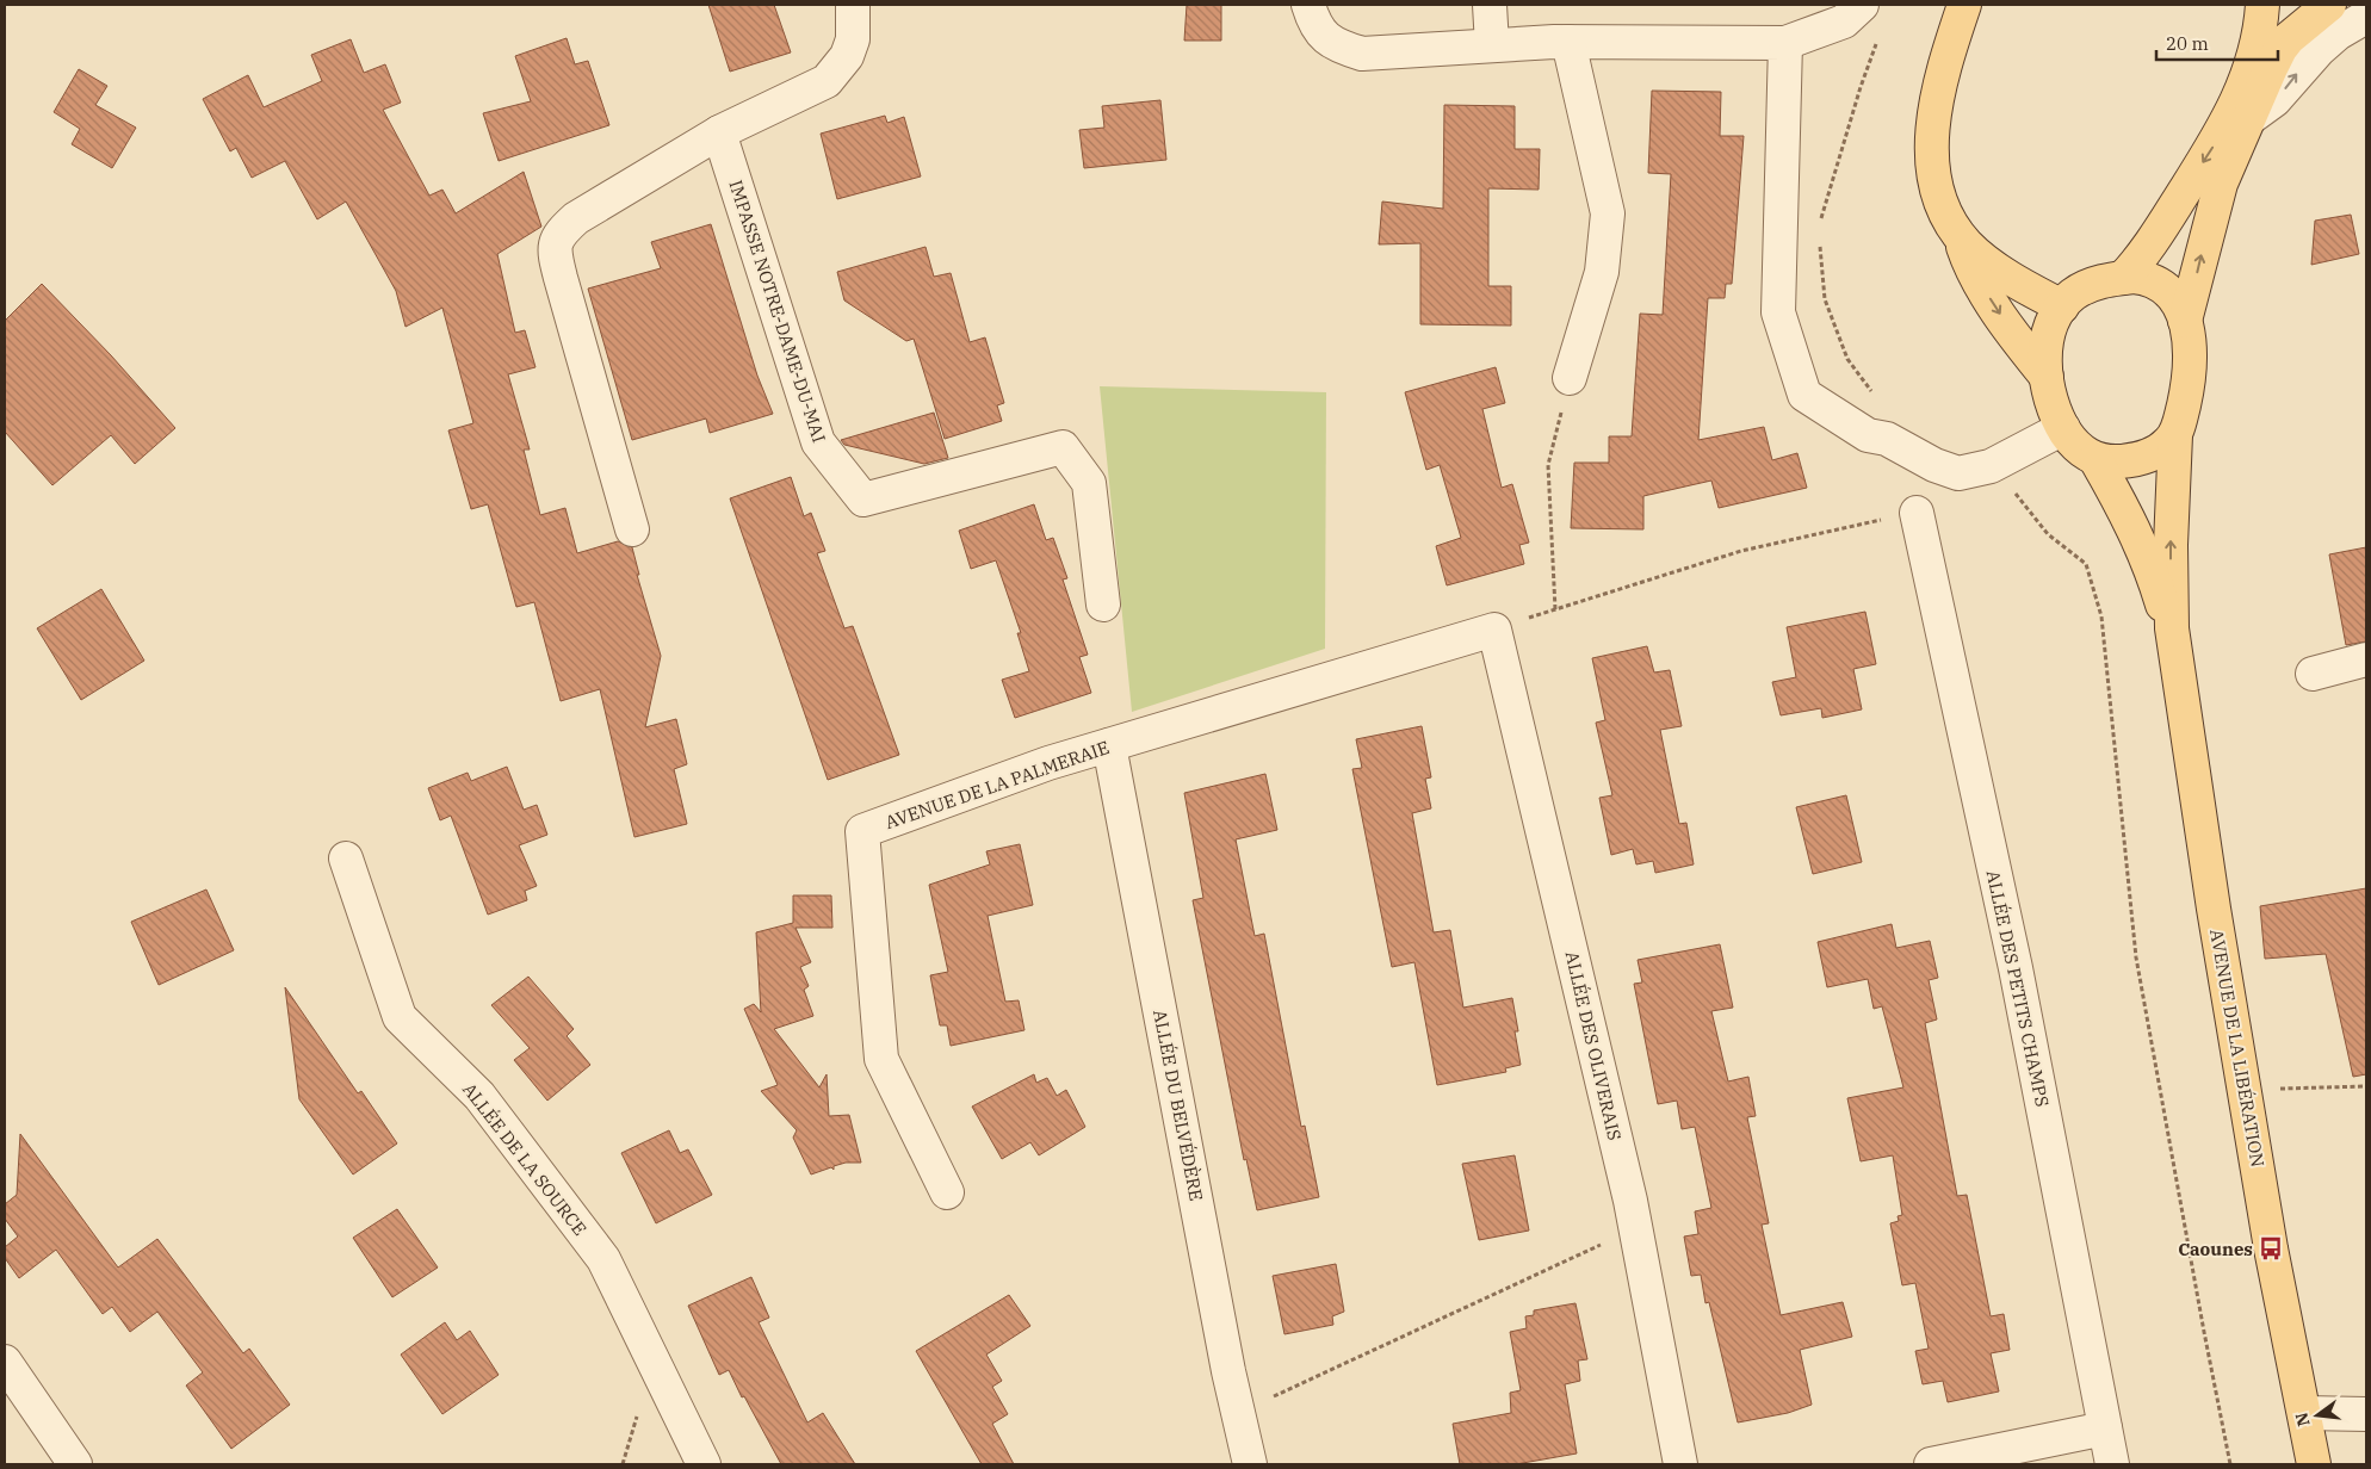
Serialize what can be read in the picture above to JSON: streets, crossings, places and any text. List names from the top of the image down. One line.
{"streets":{"main road":["AVENUE DE LA LIBÉRATION"],"street":["IMPASSE NOTRE-DAME-DU-MAI","AVENUE DE LA PALMERAIE","ALLÉE DES PETITS CHAMPS","ALLÉE DES OLIVERAIS","ALLÉE DU BELVÉDÈRE","ALLÉE DE LA SOURCE"]},"crossings":[["AVENUE DE LA PALMERAIE","ALLÉE DES OLIVERAIS"],["AVENUE DE LA PALMERAIE","ALLÉE DU BELVÉDÈRE"]],"places":{"bus stop":["Caounes"]},"scale_bar":"20 m","north":"left"}
